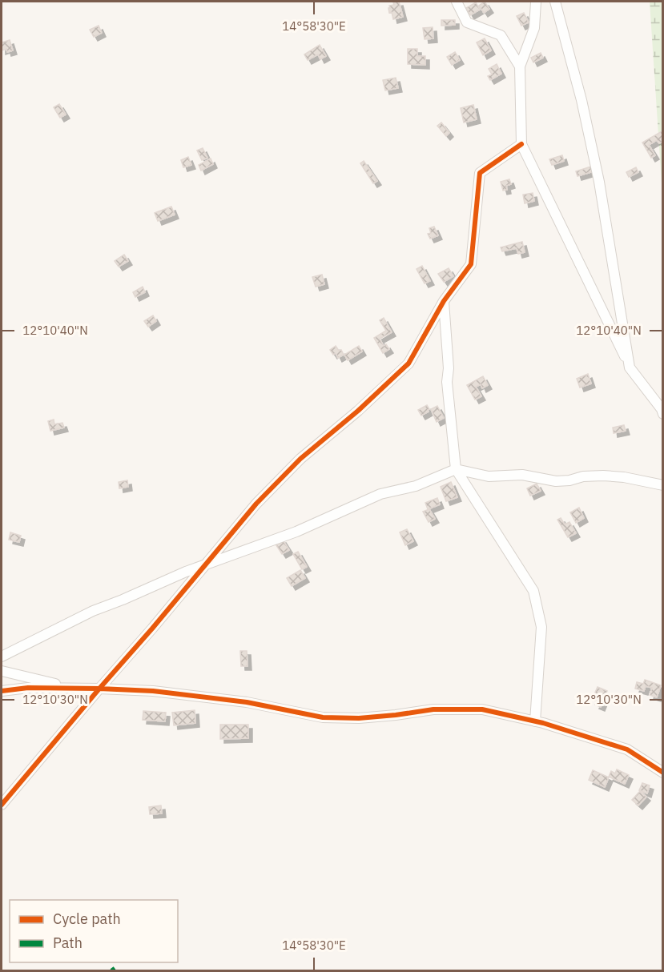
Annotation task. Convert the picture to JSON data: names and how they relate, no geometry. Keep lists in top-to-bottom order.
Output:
{
  "legend": ["Cycle path", "Path"],
  "coordinates": ["14°58'30\"E", "12°10'40\"N", "12°10'30\"N"]
}
